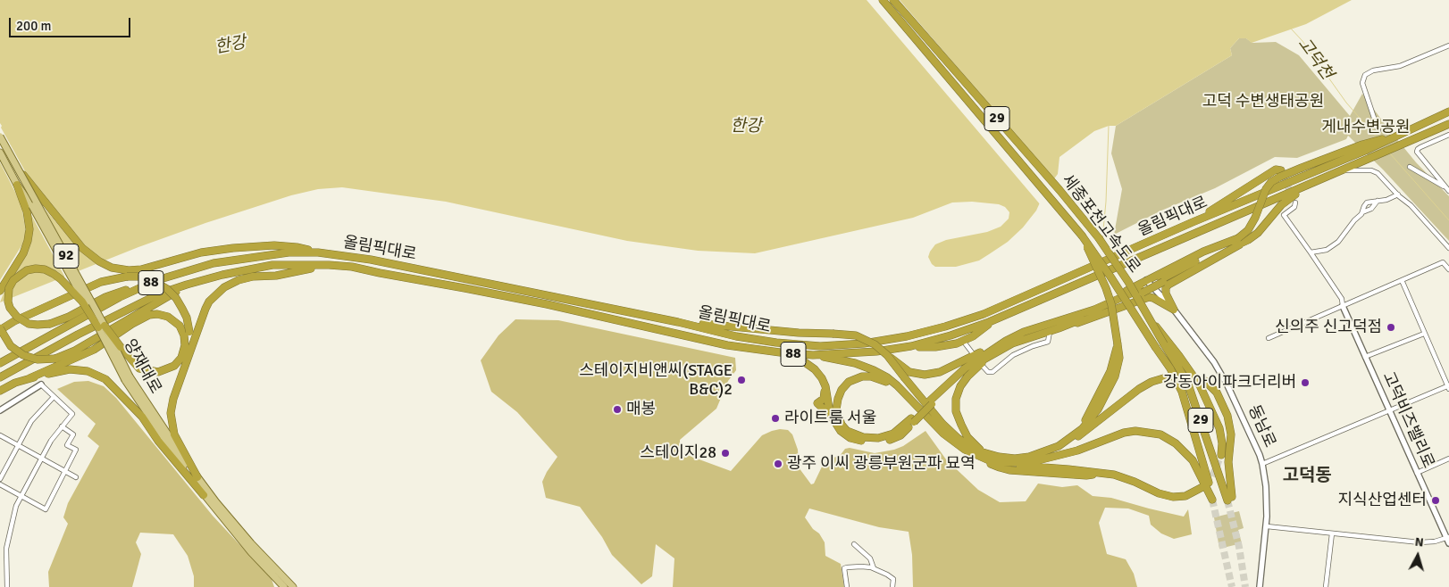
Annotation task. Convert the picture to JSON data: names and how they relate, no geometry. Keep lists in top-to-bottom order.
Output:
{
  "streets": {
    "highway": [
      "29",
      "올림픽대로",
      "세종포천고속도로",
      "88"
    ],
    "main road": [
      "92",
      "양재대로",
      "고덕비즈밸리로",
      "동남로"
    ]
  },
  "districts": ["고덕동"],
  "water": ["한강", "고덕천"],
  "parks": ["고덕 수변생태공원", "게내수변공원"],
  "places": [
    "신의주 신고덕점",
    "스테이지비앤씨(STAGE B&C)2",
    "강동아이파크더리버",
    "매봉",
    "라이트룸 서울",
    "스테이지28",
    "광주 이씨 광릉부원군파 묘역",
    "지식산업센터"
  ],
  "scale_bar": "200 m",
  "north": "top"
}
